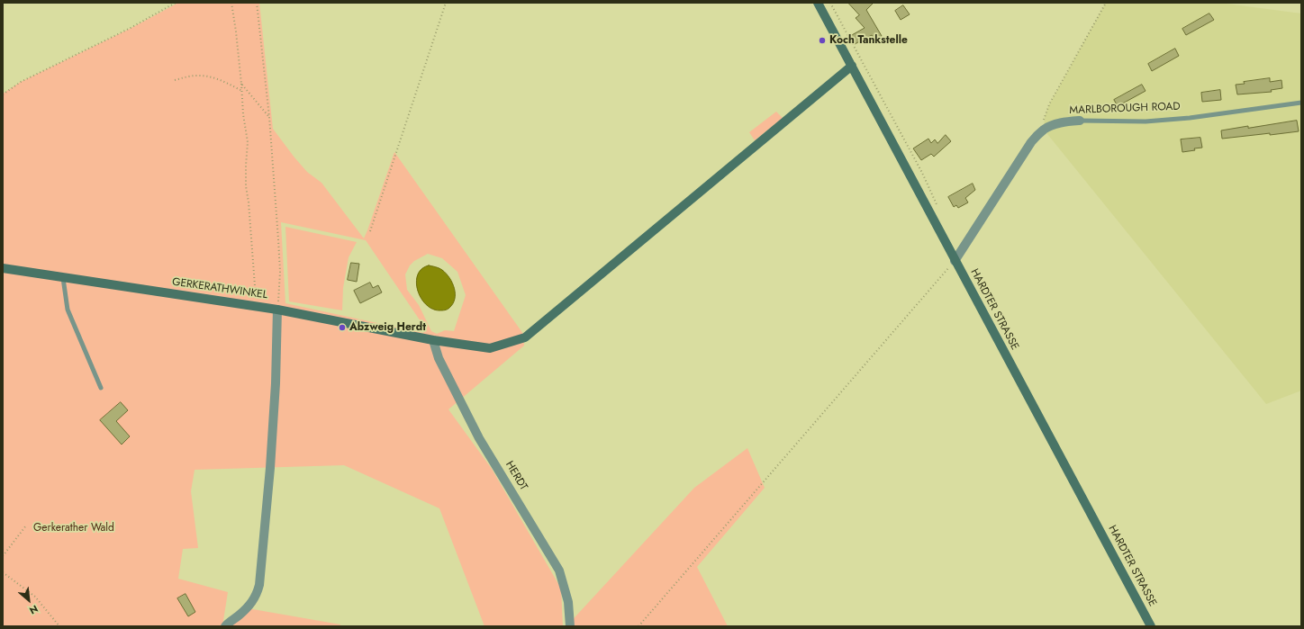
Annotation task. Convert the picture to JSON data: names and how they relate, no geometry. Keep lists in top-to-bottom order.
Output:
{
  "streets": {
    "street": [
      "MARLBOROUGH ROAD",
      "GERKERATHWINKEL",
      "HARDTER STRASSE",
      "HERDT"
    ]
  },
  "crossings": [
    ["MARLBOROUGH ROAD", "HARDTER STRASSE"],
    ["GERKERATHWINKEL", "HARDTER STRASSE"],
    ["GERKERATHWINKEL", "HERDT"]
  ],
  "parks": ["Gerkerather Wald"],
  "places": ["Koch Tankstelle", "Abzweig Herdt"],
  "north": "bottom right"
}
